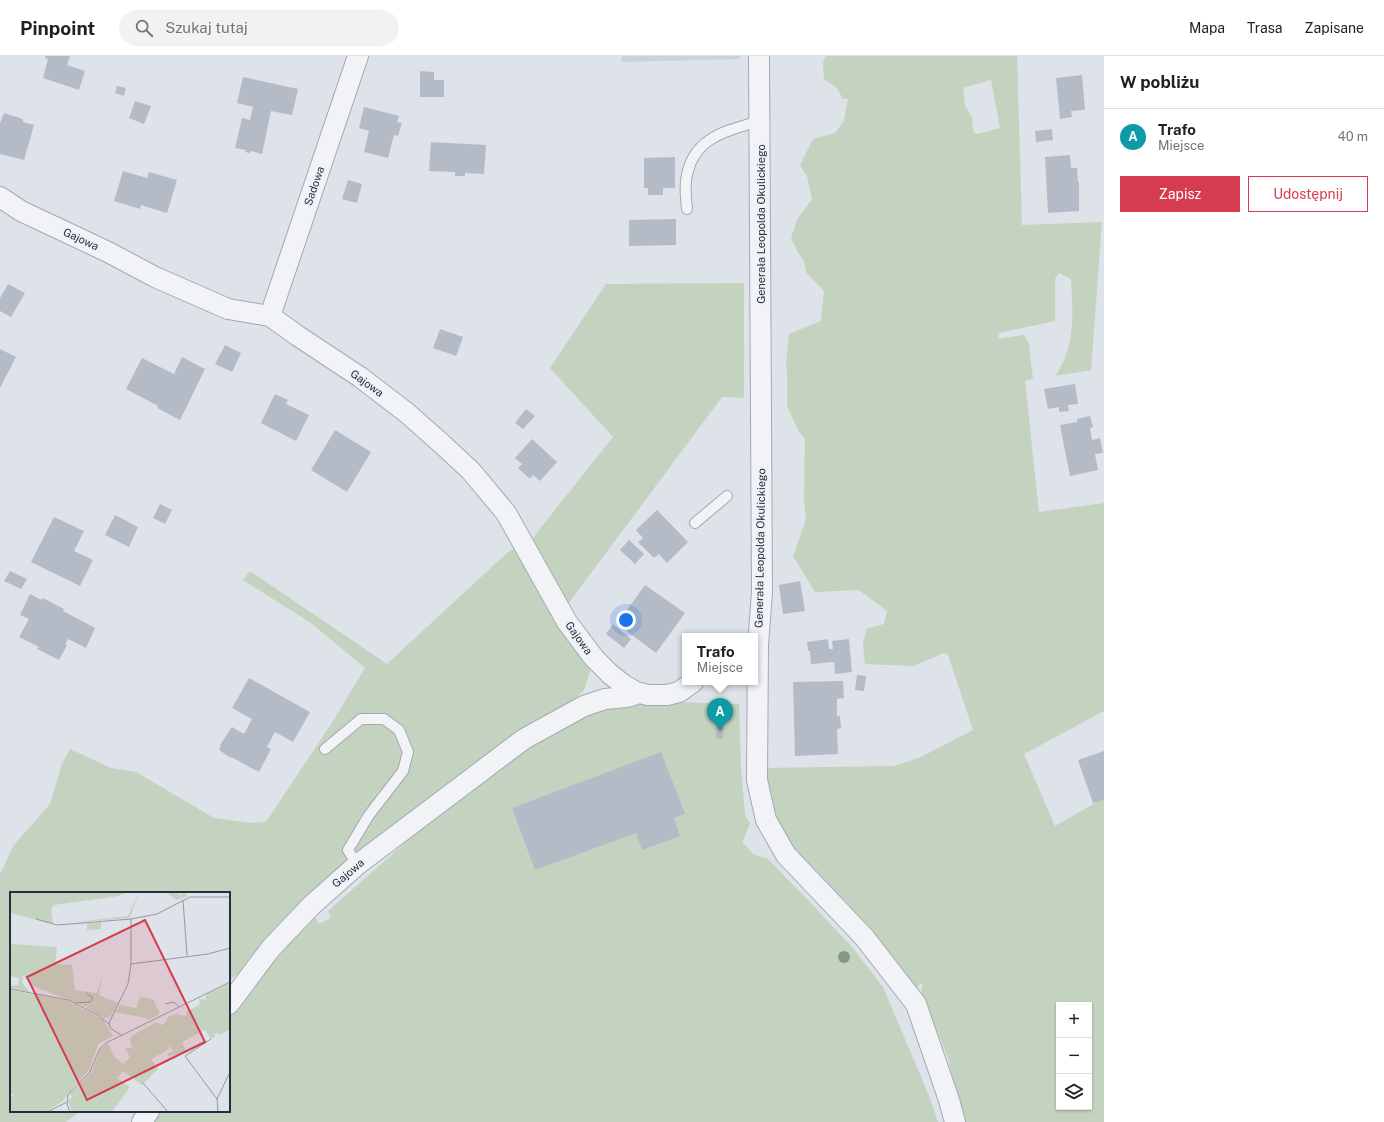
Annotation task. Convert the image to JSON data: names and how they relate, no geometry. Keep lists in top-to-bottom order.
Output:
{
  "streets": {
    "street": ["Sadowa", "Generała Leopolda Okulickiego", "Gajowa"]
  },
  "crossings": [
    ["Sadowa", "Gajowa"]
  ],
  "page": {
    "header": "Pinpoint",
    "search": "Szukaj tutaj",
    "nav": ["Mapa", "Trasa", "Zapisane"],
    "heading": "W pobliżu",
    "list": [
      {
        "mark": "A",
        "name": "Trafo",
        "note": "Miejsce",
        "value": "40 m"
      }
    ],
    "buttons": ["Zapisz", "Udostępnij"],
    "popup": ["Trafo", "Miejsce"],
    "pins": "A",
    "map_buttons": ["+", "−"]
  }
}
